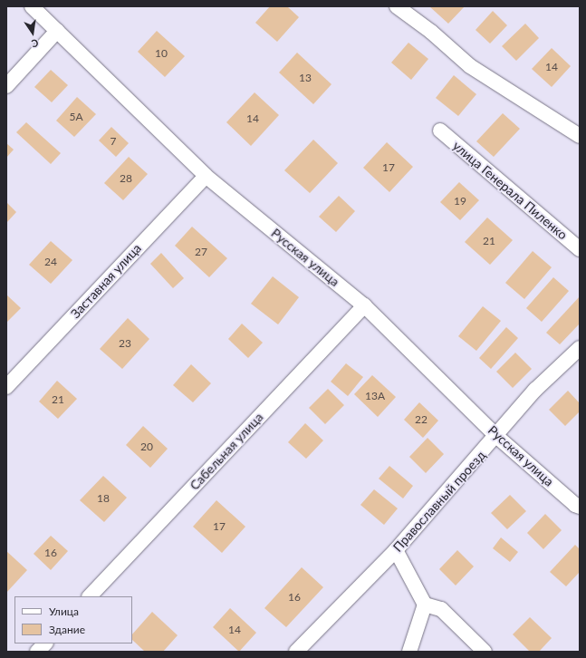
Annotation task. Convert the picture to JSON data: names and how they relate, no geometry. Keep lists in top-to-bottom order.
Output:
{
  "streets": {
    "street": [
      "улица Генерала Пиленко",
      "Русская улица",
      "Заставная улица",
      "Сабельная улица",
      "Православный проезд"
    ]
  },
  "crossings": [
    ["Русская улица", "Заставная улица"],
    ["Русская улица", "Сабельная улица"],
    ["Русская улица", "Православный проезд"]
  ],
  "house_numbers": [
    "10",
    "14",
    "13",
    "5А",
    "14",
    "7",
    "17",
    "28",
    "19",
    "21",
    "27",
    "24",
    "23",
    "13А",
    "21",
    "22",
    "20",
    "18",
    "17",
    "16",
    "16",
    "14"
  ],
  "legend": ["Улица", "Здание"],
  "north": "bottom"
}
